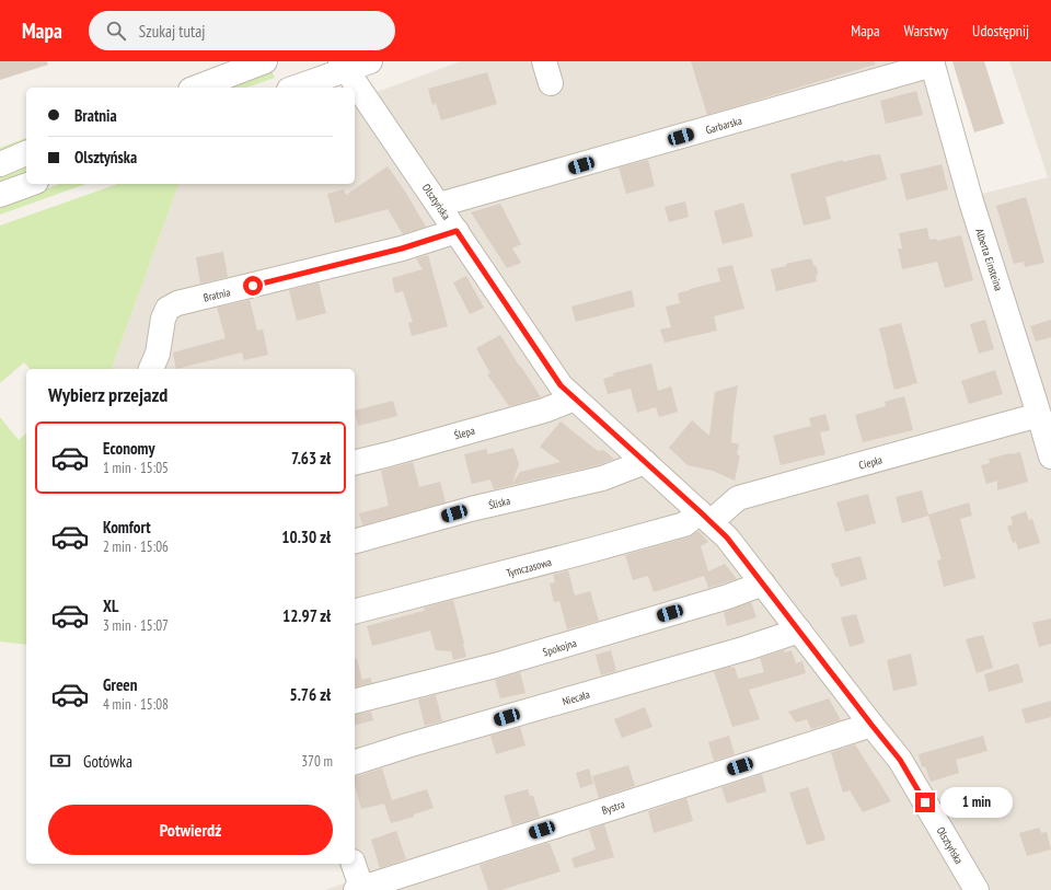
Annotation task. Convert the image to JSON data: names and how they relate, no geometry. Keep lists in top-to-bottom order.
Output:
{
  "streets": {
    "street": [
      "Garbarska",
      "Olsztyńska",
      "Alberta Einsteina",
      "Bratnia",
      "Ślepa",
      "Ciepła",
      "Śliska",
      "Tymczasowa",
      "Spokojna",
      "Niecała",
      "Bystra"
    ]
  },
  "crossings": [
    ["Garbarska", "Olsztyńska"],
    ["Garbarska", "Alberta Einsteina"],
    ["Olsztyńska", "Bratnia"],
    ["Olsztyńska", "Ślepa"],
    ["Olsztyńska", "Ciepła"],
    ["Olsztyńska", "Śliska"],
    ["Olsztyńska", "Tymczasowa"],
    ["Olsztyńska", "Spokojna"],
    ["Olsztyńska", "Niecała"],
    ["Olsztyńska", "Bystra"],
    ["Alberta Einsteina", "Ciepła"],
    ["Ciepła", "Tymczasowa"]
  ],
  "page": {
    "header": "Mapa",
    "search": "Szukaj tutaj",
    "nav": ["Mapa", "Warstwy", "Udostępnij"],
    "banner": ["Bratnia", "Olsztyńska"],
    "heading": "Wybierz przejazd",
    "list": [
      {
        "name": "Economy",
        "note": "1 min · 15:05",
        "value": "7.63 zł"
      },
      {
        "name": "Komfort",
        "note": "2 min · 15:06",
        "value": "10.30 zł"
      },
      {
        "name": "XL",
        "note": "3 min · 15:07",
        "value": "12.97 zł"
      },
      {
        "name": "Green",
        "note": "4 min · 15:08",
        "value": "5.76 zł"
      }
    ],
    "pay": ["Gotówka", "370 m"],
    "bubble": "1 min",
    "buttons": "Potwierdź"
  }
}
